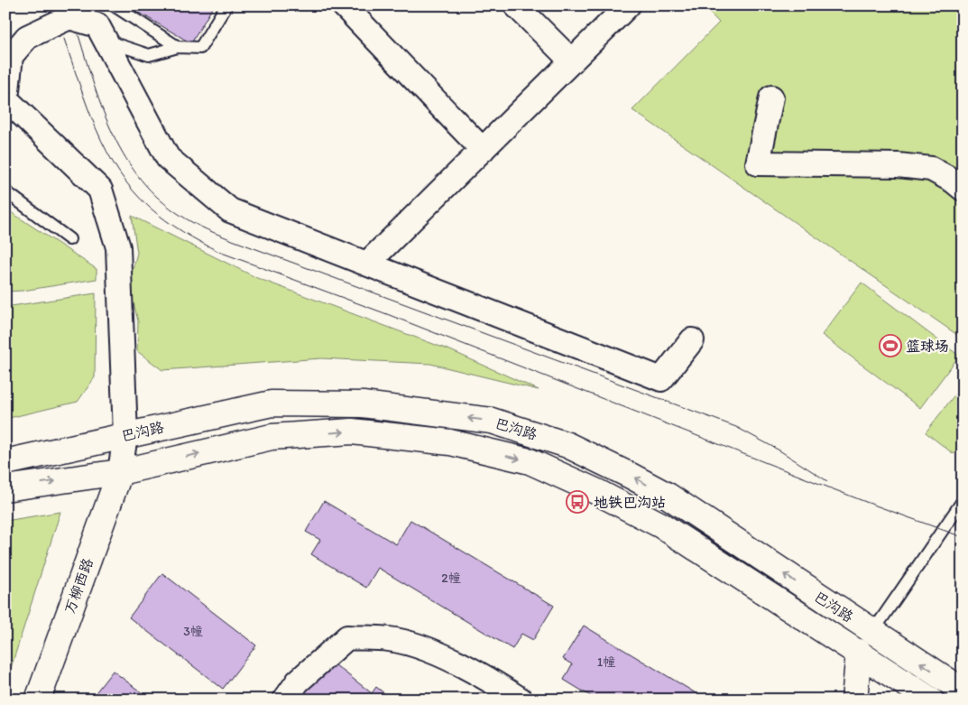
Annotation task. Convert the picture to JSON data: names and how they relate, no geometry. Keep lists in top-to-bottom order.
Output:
{
  "streets": {
    "main road": ["巴沟路", "万柳西路"]
  },
  "crossings": [
    ["巴沟路", "万柳西路"]
  ],
  "places": {
    "sports": ["篮球场"],
    "bus stop": ["地铁巴沟站"]
  },
  "house_numbers": ["2幢", "3幢", "1幢"]
}
